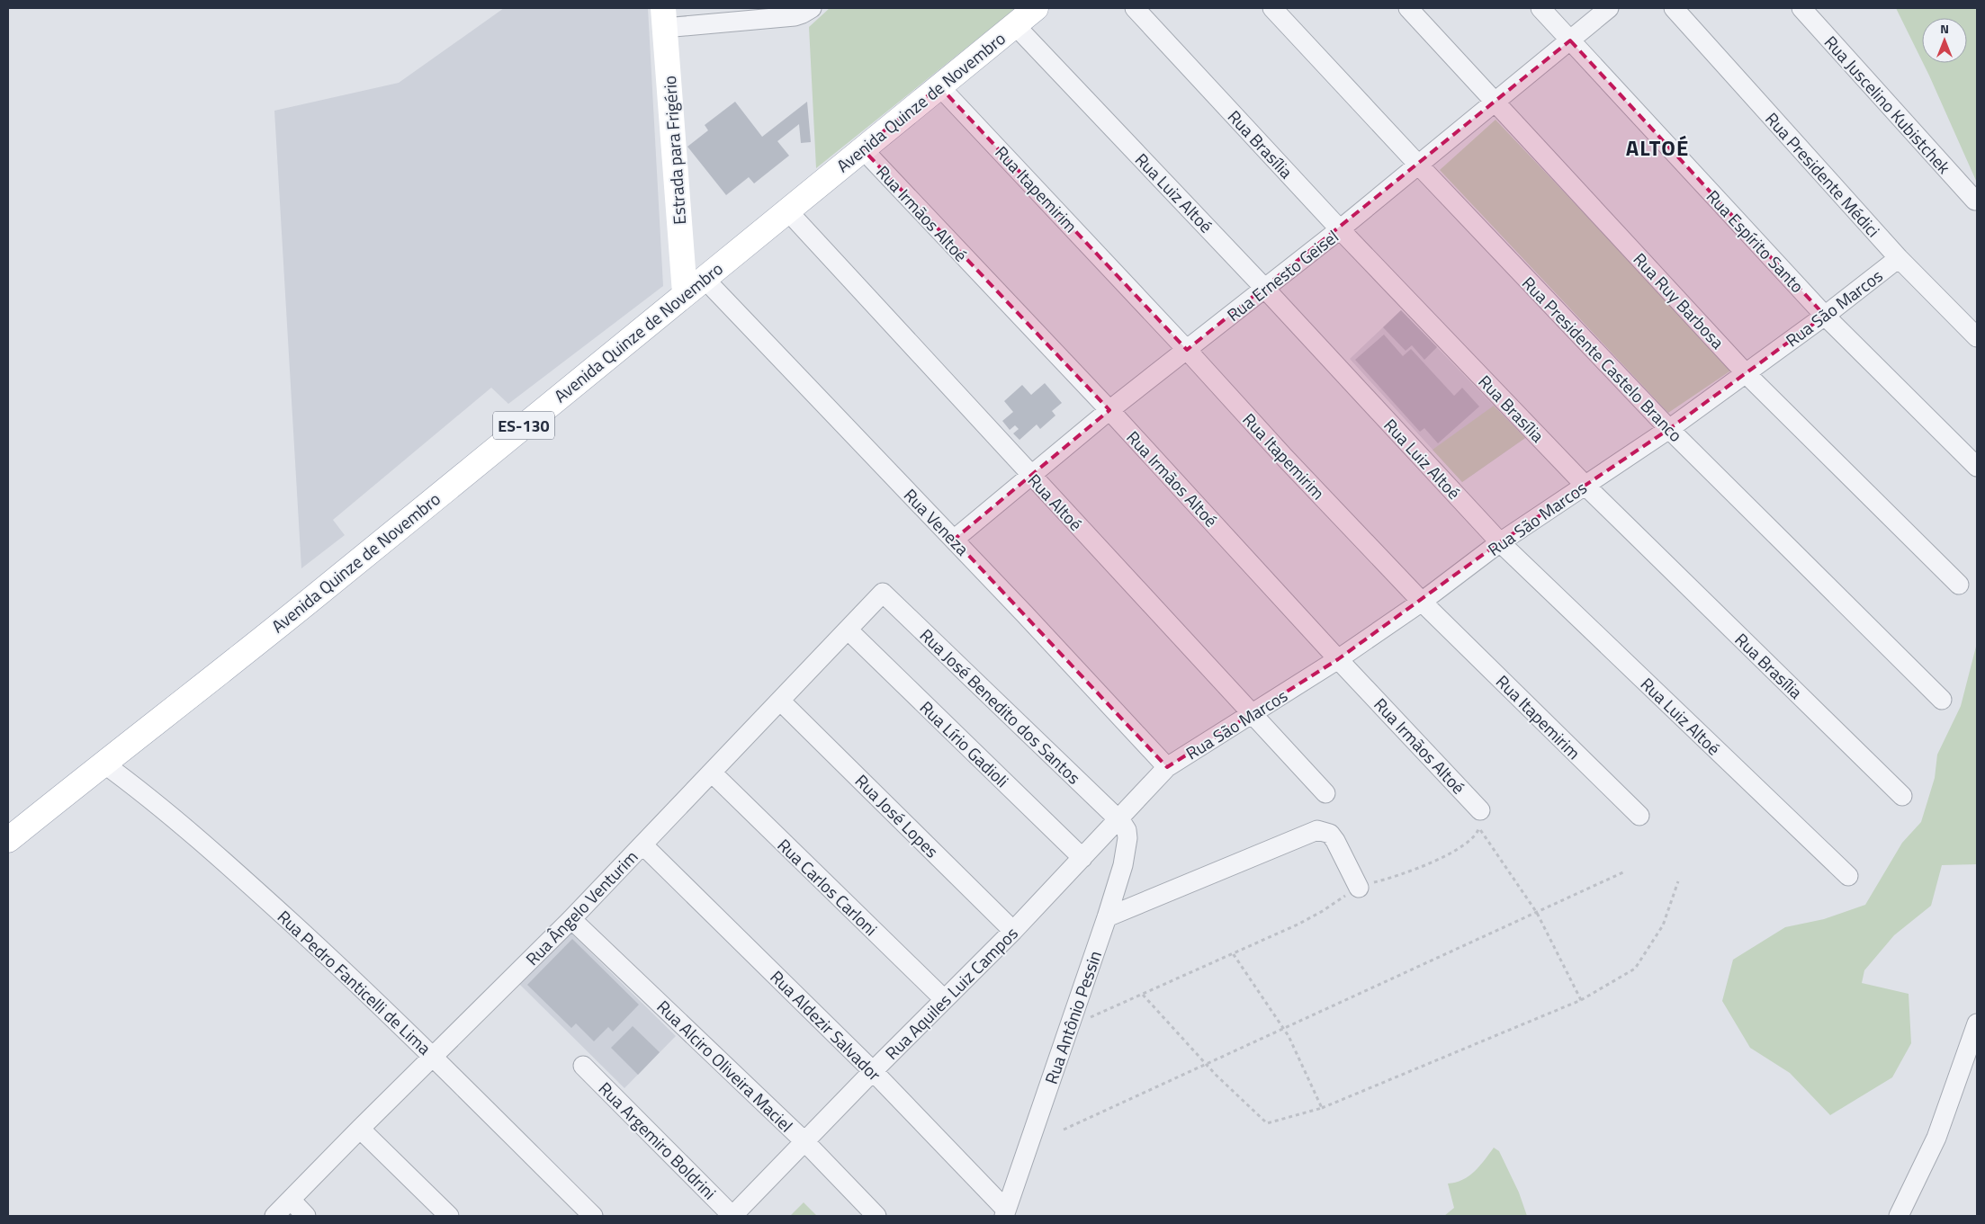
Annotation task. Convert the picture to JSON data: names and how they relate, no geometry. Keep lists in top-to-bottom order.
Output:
{
  "streets": {
    "main road": ["Avenida Quinze de Novembro", "Estrada para Frigério", "ES-130"],
    "street": [
      "Rua Juscelino Kubistchek",
      "Rua Brasília",
      "Rua Presidente Médici",
      "Rua Itapemirim",
      "Rua Luiz Altoé",
      "Rua Irmãos Altoé",
      "Rua Espírito Santo",
      "Rua Ernesto Geisel",
      "Rua Ruy Barbosa",
      "Rua São Marcos",
      "Rua Presidente Castelo Branco",
      "Rua Altoé",
      "Rua Veneza",
      "Rua José Benedito dos Santos",
      "Rua Lírio Gadioli",
      "Rua José Lopes",
      "Rua Carlos Carloni",
      "Rua Ângelo Venturim",
      "Rua Pedro Fanticelli de Lima",
      "Rua Aquiles Luiz Campos",
      "Rua Antônio Pessin",
      "Rua Aldezir Salvador",
      "Rua Alciro Oliveira Maciel",
      "Rua Argemiro Boldrini"
    ]
  },
  "crossings": [
    ["Avenida Quinze de Novembro", "Estrada para Frigério"],
    ["Avenida Quinze de Novembro", "Rua Itapemirim"],
    ["Avenida Quinze de Novembro", "Rua Luiz Altoé"],
    ["Avenida Quinze de Novembro", "Rua Irmãos Altoé"],
    ["Avenida Quinze de Novembro", "Rua Altoé"],
    ["Avenida Quinze de Novembro", "Rua Veneza"],
    ["Avenida Quinze de Novembro", "Rua Pedro Fanticelli de Lima"],
    ["Rua Brasília", "Rua Ernesto Geisel"],
    ["Rua Brasília", "Rua São Marcos"],
    ["Rua Presidente Médici", "Rua São Marcos"],
    ["Rua Itapemirim", "Rua Ernesto Geisel"],
    ["Rua Itapemirim", "Rua São Marcos"],
    ["Rua Luiz Altoé", "Rua Ernesto Geisel"],
    ["Rua Luiz Altoé", "Rua São Marcos"],
    ["Rua Irmãos Altoé", "Rua Ernesto Geisel"],
    ["Rua Irmãos Altoé", "Rua São Marcos"],
    ["Rua Espírito Santo", "Rua Ernesto Geisel"],
    ["Rua Espírito Santo", "Rua São Marcos"],
    ["Rua Ernesto Geisel", "Rua Ruy Barbosa"],
    ["Rua Ernesto Geisel", "Rua Presidente Castelo Branco"],
    ["Rua Ernesto Geisel", "Rua Altoé"],
    ["Rua Ernesto Geisel", "Rua Veneza"],
    ["Rua Ruy Barbosa", "Rua São Marcos"],
    ["Rua São Marcos", "Rua Presidente Castelo Branco"],
    ["Rua São Marcos", "Rua Altoé"],
    ["Rua São Marcos", "Rua Veneza"],
    ["Rua São Marcos", "Rua Aquiles Luiz Campos"],
    ["Rua Veneza", "Rua Aquiles Luiz Campos"],
    ["Rua José Benedito dos Santos", "Rua Ângelo Venturim"],
    ["Rua José Benedito dos Santos", "Rua Aquiles Luiz Campos"],
    ["Rua José Benedito dos Santos", "Rua Antônio Pessin"],
    ["Rua Lírio Gadioli", "Rua Ângelo Venturim"],
    ["Rua Lírio Gadioli", "Rua Aquiles Luiz Campos"],
    ["Rua José Lopes", "Rua Ângelo Venturim"],
    ["Rua José Lopes", "Rua Aquiles Luiz Campos"],
    ["Rua Carlos Carloni", "Rua Ângelo Venturim"],
    ["Rua Carlos Carloni", "Rua Aquiles Luiz Campos"],
    ["Rua Ângelo Venturim", "Rua Pedro Fanticelli de Lima"],
    ["Rua Ângelo Venturim", "Rua Aldezir Salvador"],
    ["Rua Ângelo Venturim", "Rua Alciro Oliveira Maciel"],
    ["Rua Aquiles Luiz Campos", "Rua Antônio Pessin"],
    ["Rua Aquiles Luiz Campos", "Rua Aldezir Salvador"],
    ["Rua Aquiles Luiz Campos", "Rua Alciro Oliveira Maciel"],
    ["Rua Aquiles Luiz Campos", "Rua Argemiro Boldrini"],
    ["Rua Antônio Pessin", "Rua Aldezir Salvador"]
  ],
  "districts": ["ALTOÉ"],
  "north": "top"
}
